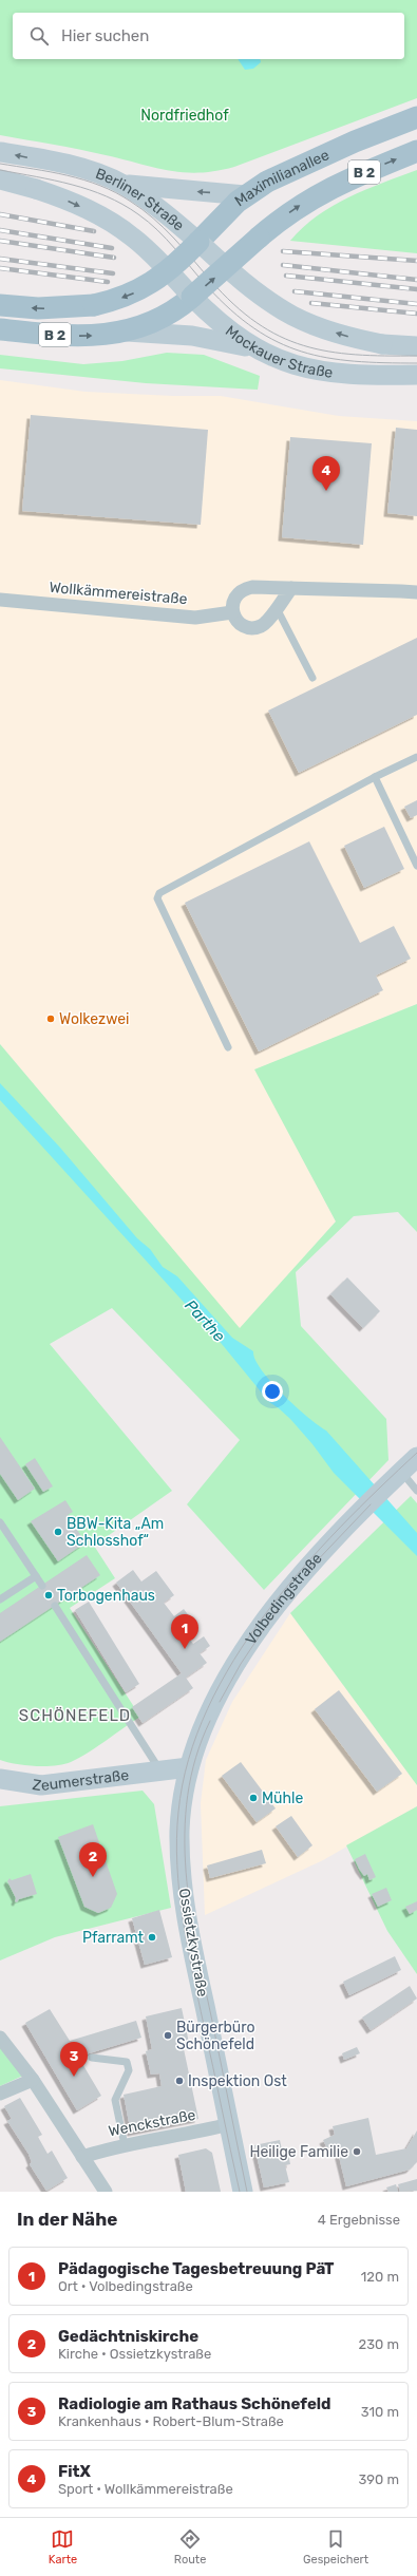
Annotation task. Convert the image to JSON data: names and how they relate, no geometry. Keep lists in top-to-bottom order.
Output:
{
  "streets": {
    "main road": [
      "B 2",
      "Maximilianallee",
      "Berliner Straße",
      "Mockauer Straße",
      "Volbedingstraße",
      "Zeumerstraße",
      "Ossietzkystraße"
    ],
    "street": ["Wollkämmereistraße", "Wenckstraße"]
  },
  "crossings": [
    ["B 2", "Maximilianallee"],
    ["B 2", "Berliner Straße"],
    ["B 2", "Mockauer Straße"],
    ["Maximilianallee", "Berliner Straße"],
    ["Maximilianallee", "Mockauer Straße"],
    ["Volbedingstraße", "Zeumerstraße"],
    ["Volbedingstraße", "Ossietzkystraße"],
    ["Zeumerstraße", "Ossietzkystraße"],
    ["Ossietzkystraße", "Wenckstraße"]
  ],
  "districts": ["SCHÖNEFELD"],
  "water": ["Parthe"],
  "parks": ["Nordfriedhof"],
  "places": [
    "Wolkezwei",
    "BBW-Kita „Am Schlosshof“",
    "Torbogenhaus",
    "Mühle",
    "Pfarramt",
    "Bürgerbüro Schönefeld",
    "Inspektion Ost",
    "Heilige Familie"
  ],
  "page": {
    "search": "Hier suchen",
    "pins": [
      "4",
      "1",
      "2",
      "3"
    ],
    "heading": ["In der Nähe", "4 Ergebnisse"],
    "list": [
      {
        "mark": "1",
        "name": "Pädagogische Tagesbetreuung PäT",
        "note": "Ort · Volbedingstraße",
        "value": "120 m"
      },
      {
        "mark": "2",
        "name": "Gedächtniskirche",
        "note": "Kirche · Ossietzkystraße",
        "value": "230 m"
      },
      {
        "mark": "3",
        "name": "Radiologie am Rathaus Schönefeld",
        "note": "Krankenhaus · Robert-Blum-Straße",
        "value": "310 m"
      },
      {
        "mark": "4",
        "name": "FitX",
        "note": "Sport · Wollkämmereistraße",
        "value": "390 m"
      }
    ],
    "nav": ["Karte", "Route", "Gespeichert"]
  }
}
